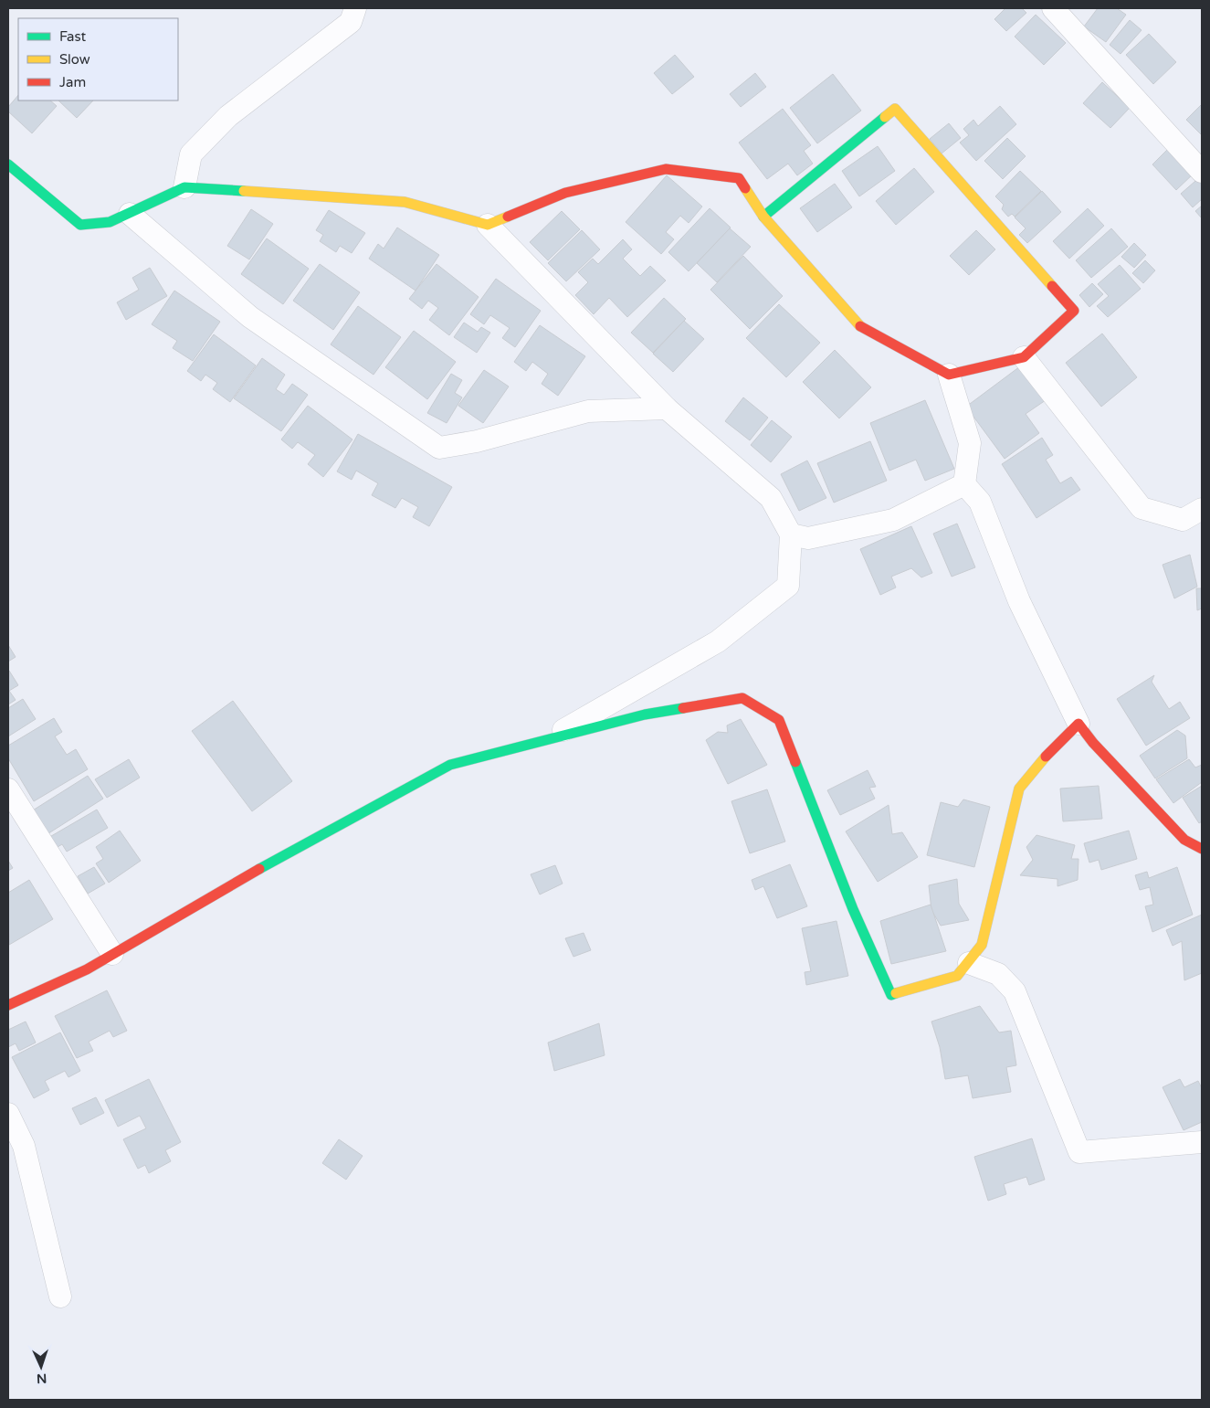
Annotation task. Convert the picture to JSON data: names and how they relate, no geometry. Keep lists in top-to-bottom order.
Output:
{
  "legend": ["Fast", "Slow", "Jam"],
  "north": "bottom"
}
